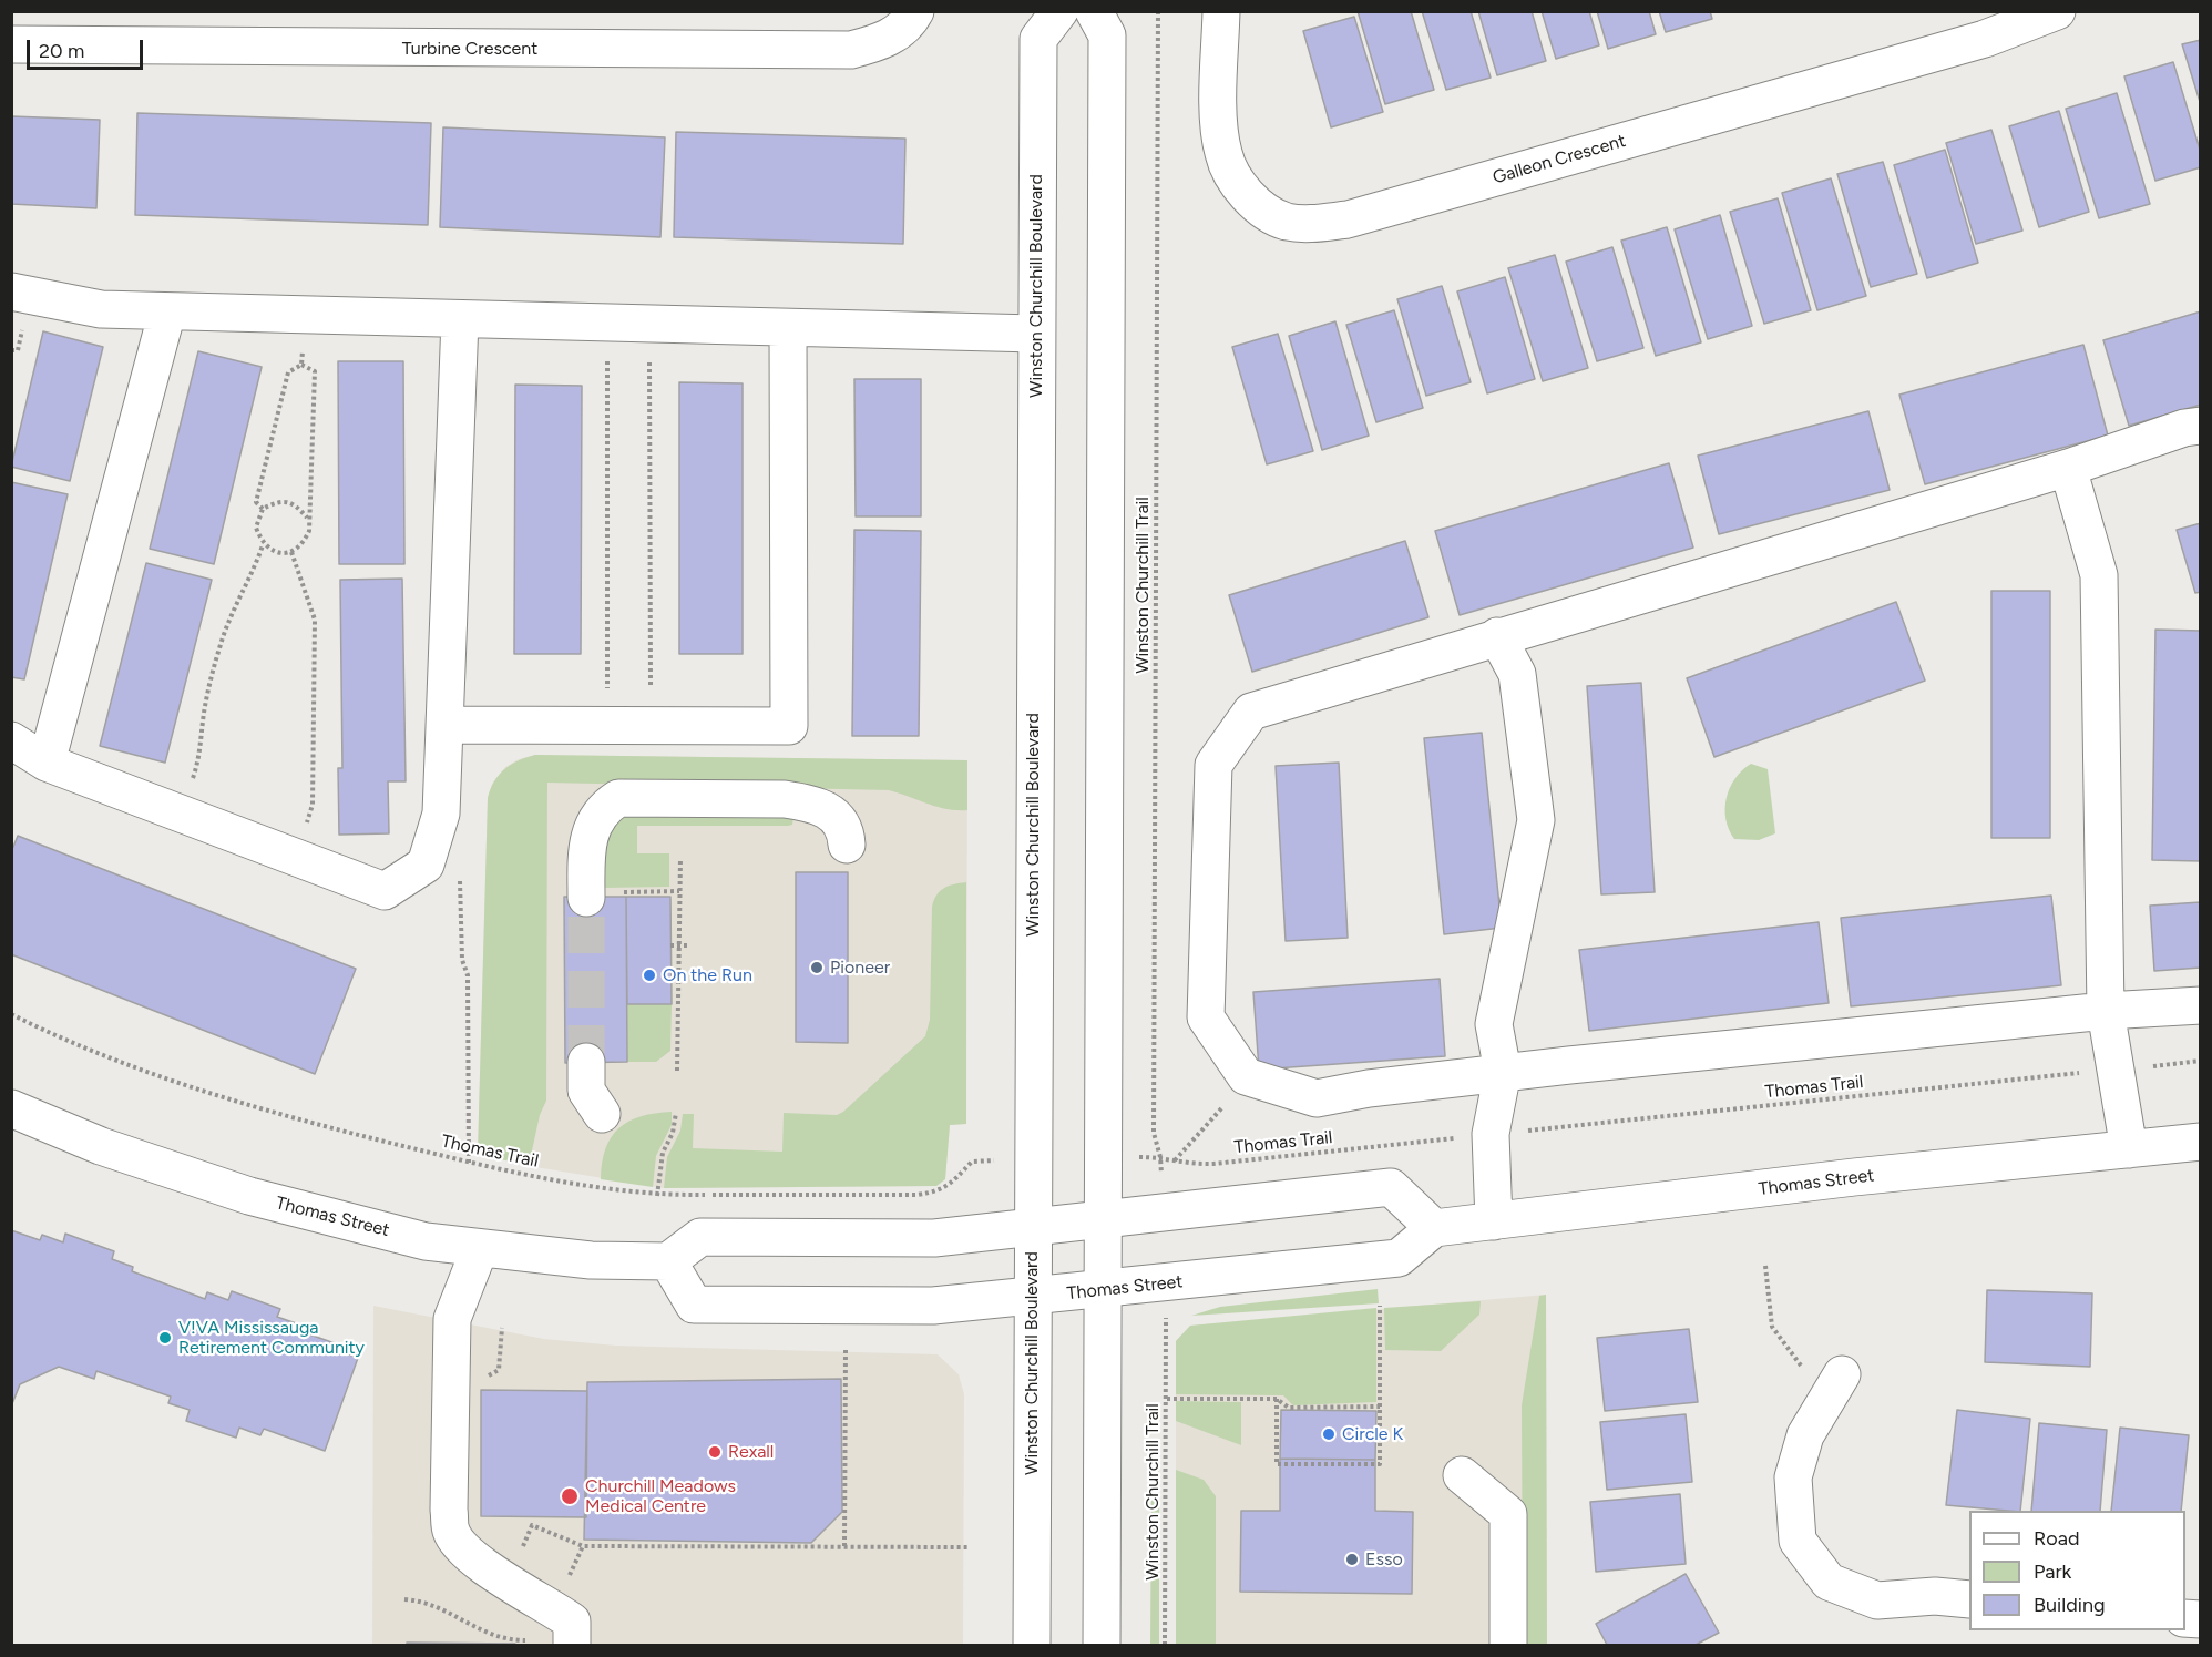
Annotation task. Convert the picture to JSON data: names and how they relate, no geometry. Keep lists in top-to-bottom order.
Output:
{
  "streets": {
    "street": [
      "Turbine Crescent",
      "Galleon Crescent",
      "Winston Churchill Boulevard",
      "Thomas Street"
    ],
    "path": ["Winston Churchill Trail", "Thomas Trail"]
  },
  "crossings": [
    ["Winston Churchill Boulevard", "Thomas Street"],
    ["Winston Churchill Trail", "Thomas Trail"]
  ],
  "places": [
    "Pioneer",
    "On the Run",
    "V!VA Mississauga Retirement Community",
    "Circle K",
    "Rexall",
    "Churchill Meadows Medical Centre",
    "Esso"
  ],
  "legend": ["Road", "Park", "Building"],
  "scale_bar": "20 m"
}
